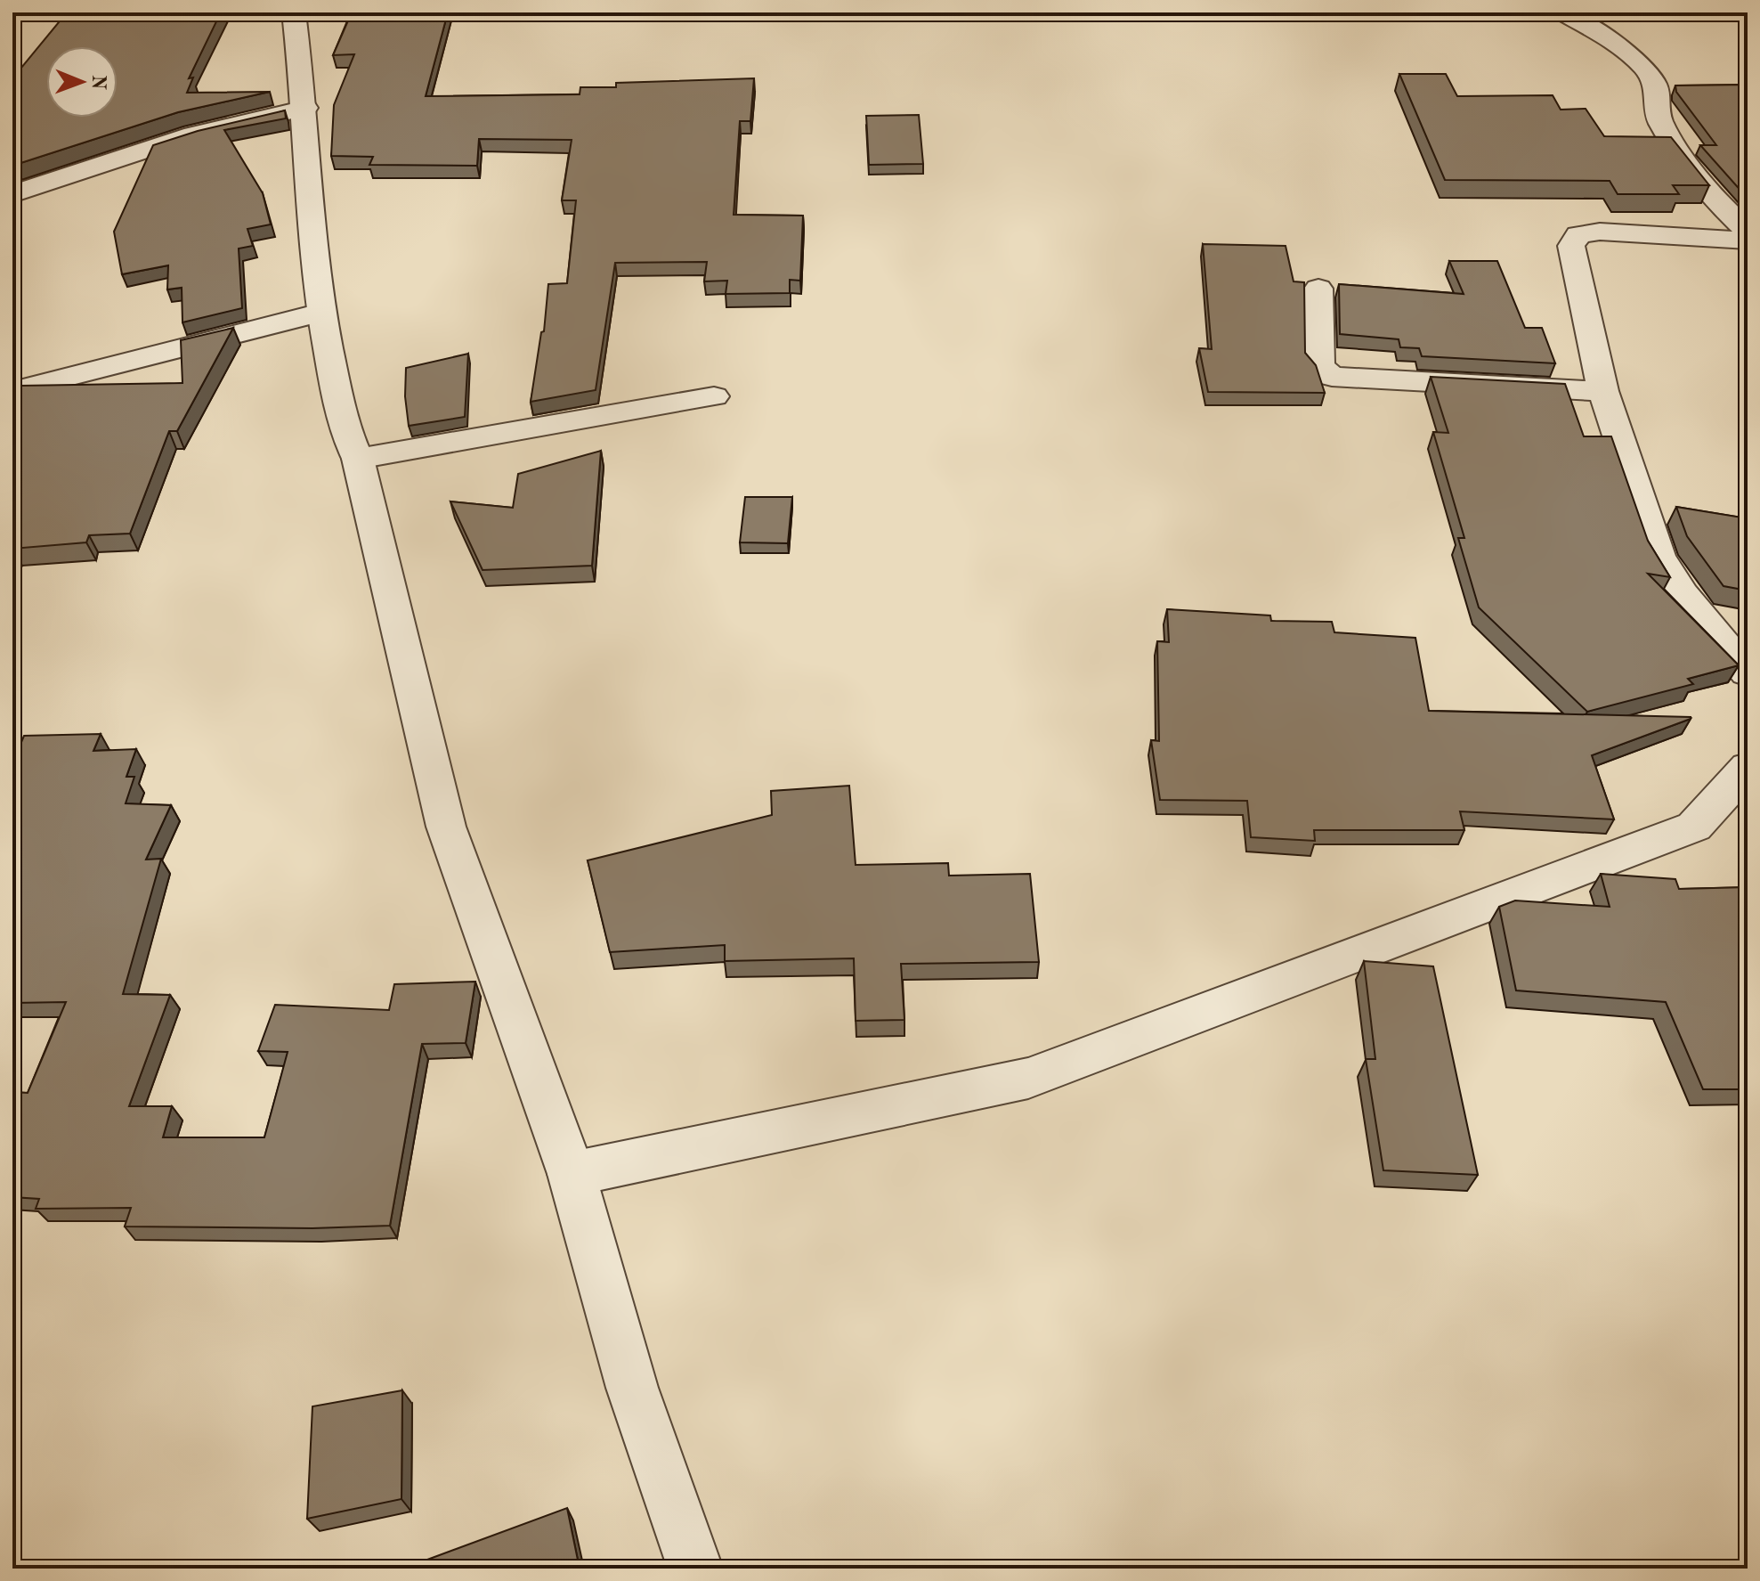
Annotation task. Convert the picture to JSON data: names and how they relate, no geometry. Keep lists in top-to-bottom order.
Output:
{
  "north": "right"
}
